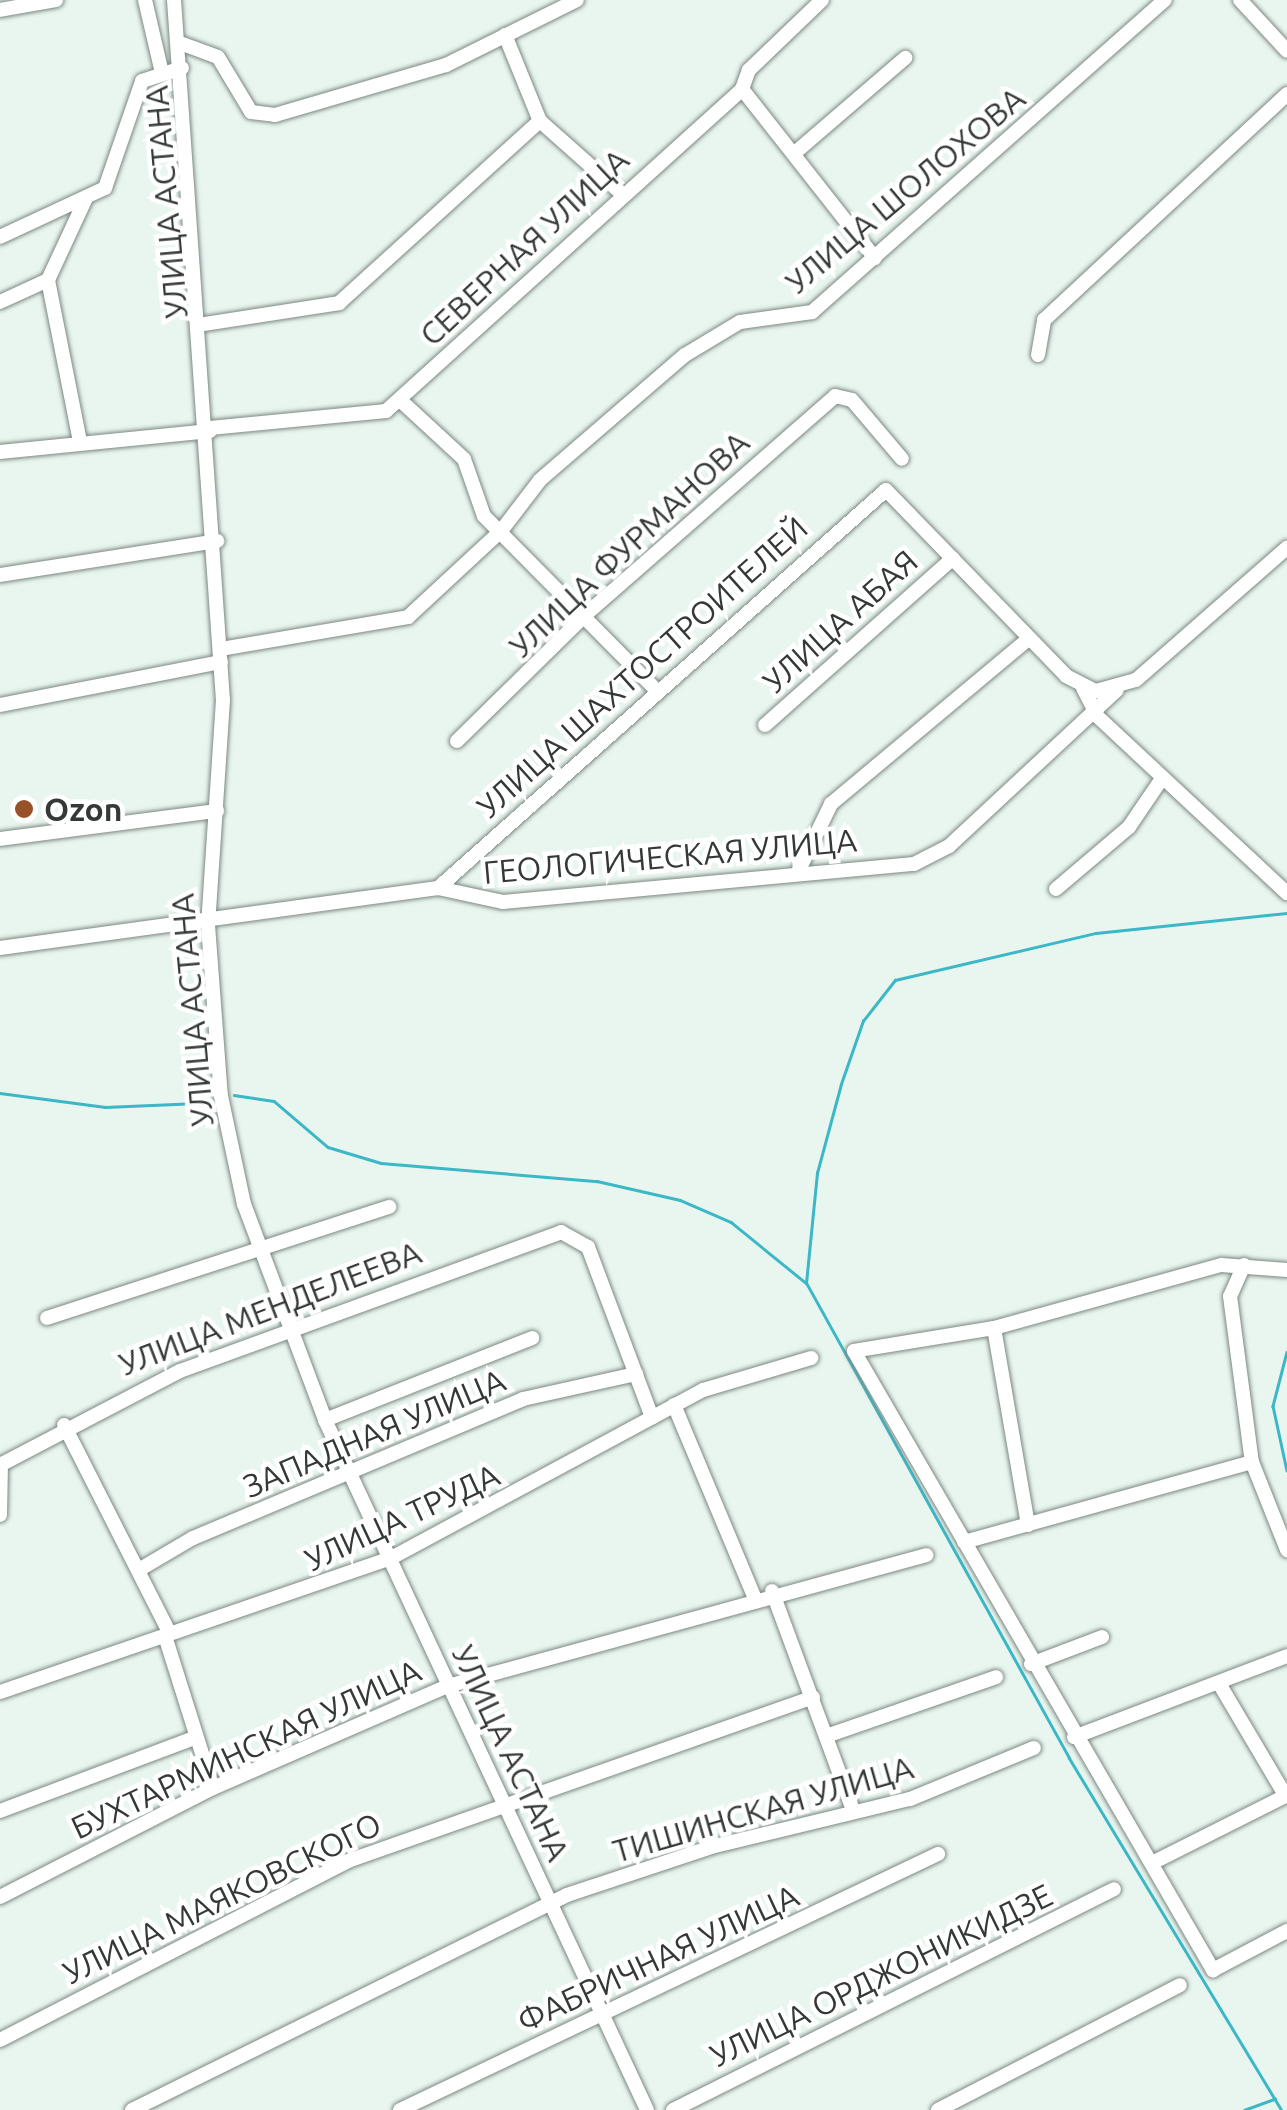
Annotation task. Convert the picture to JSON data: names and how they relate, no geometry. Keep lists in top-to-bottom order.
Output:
{
  "streets": {
    "street": [
      "УЛИЦА ШОЛОХОВА",
      "УЛИЦА АСТАНА",
      "СЕВЕРНАЯ УЛИЦА",
      "УЛИЦА ФУРМАНОВА",
      "УЛИЦА АБАЯ",
      "УЛИЦА ШАХТОСТРОИТЕЛЕЙ",
      "ГЕОЛОГИЧЕСКАЯ УЛИЦА",
      "УЛИЦА МЕНДЕЛЕЕВА",
      "ЗАПАДНАЯ УЛИЦА",
      "УЛИЦА ТРУДА",
      "БУХТАРМИНСКАЯ УЛИЦА",
      "ТИШИНСКАЯ УЛИЦА",
      "УЛИЦА МАЯКОВСКОГО",
      "ФАБРИЧНАЯ УЛИЦА",
      "УЛИЦА ОРДЖОНИКИДЗЕ"
    ]
  },
  "crossings": [
    ["УЛИЦА ШОЛОХОВА", "УЛИЦА АСТАНА"],
    ["УЛИЦА АСТАНА", "СЕВЕРНАЯ УЛИЦА"],
    ["УЛИЦА АСТАНА", "ГЕОЛОГИЧЕСКАЯ УЛИЦА"],
    ["УЛИЦА АСТАНА", "УЛИЦА МЕНДЕЛЕЕВА"],
    ["УЛИЦА АСТАНА", "ЗАПАДНАЯ УЛИЦА"],
    ["УЛИЦА АСТАНА", "УЛИЦА ТРУДА"],
    ["УЛИЦА АСТАНА", "БУХТАРМИНСКАЯ УЛИЦА"],
    ["УЛИЦА АСТАНА", "ТИШИНСКАЯ УЛИЦА"],
    ["УЛИЦА АСТАНА", "УЛИЦА МАЯКОВСКОГО"],
    ["УЛИЦА АСТАНА", "ФАБРИЧНАЯ УЛИЦА"],
    ["УЛИЦА АБАЯ", "УЛИЦА ШАХТОСТРОИТЕЛЕЙ"],
    ["УЛИЦА ШАХТОСТРОИТЕЛЕЙ", "ГЕОЛОГИЧЕСКАЯ УЛИЦА"],
    ["УЛИЦА МЕНДЕЛЕЕВА", "ЗАПАДНАЯ УЛИЦА"]
  ],
  "places": ["Ozon"]
}
